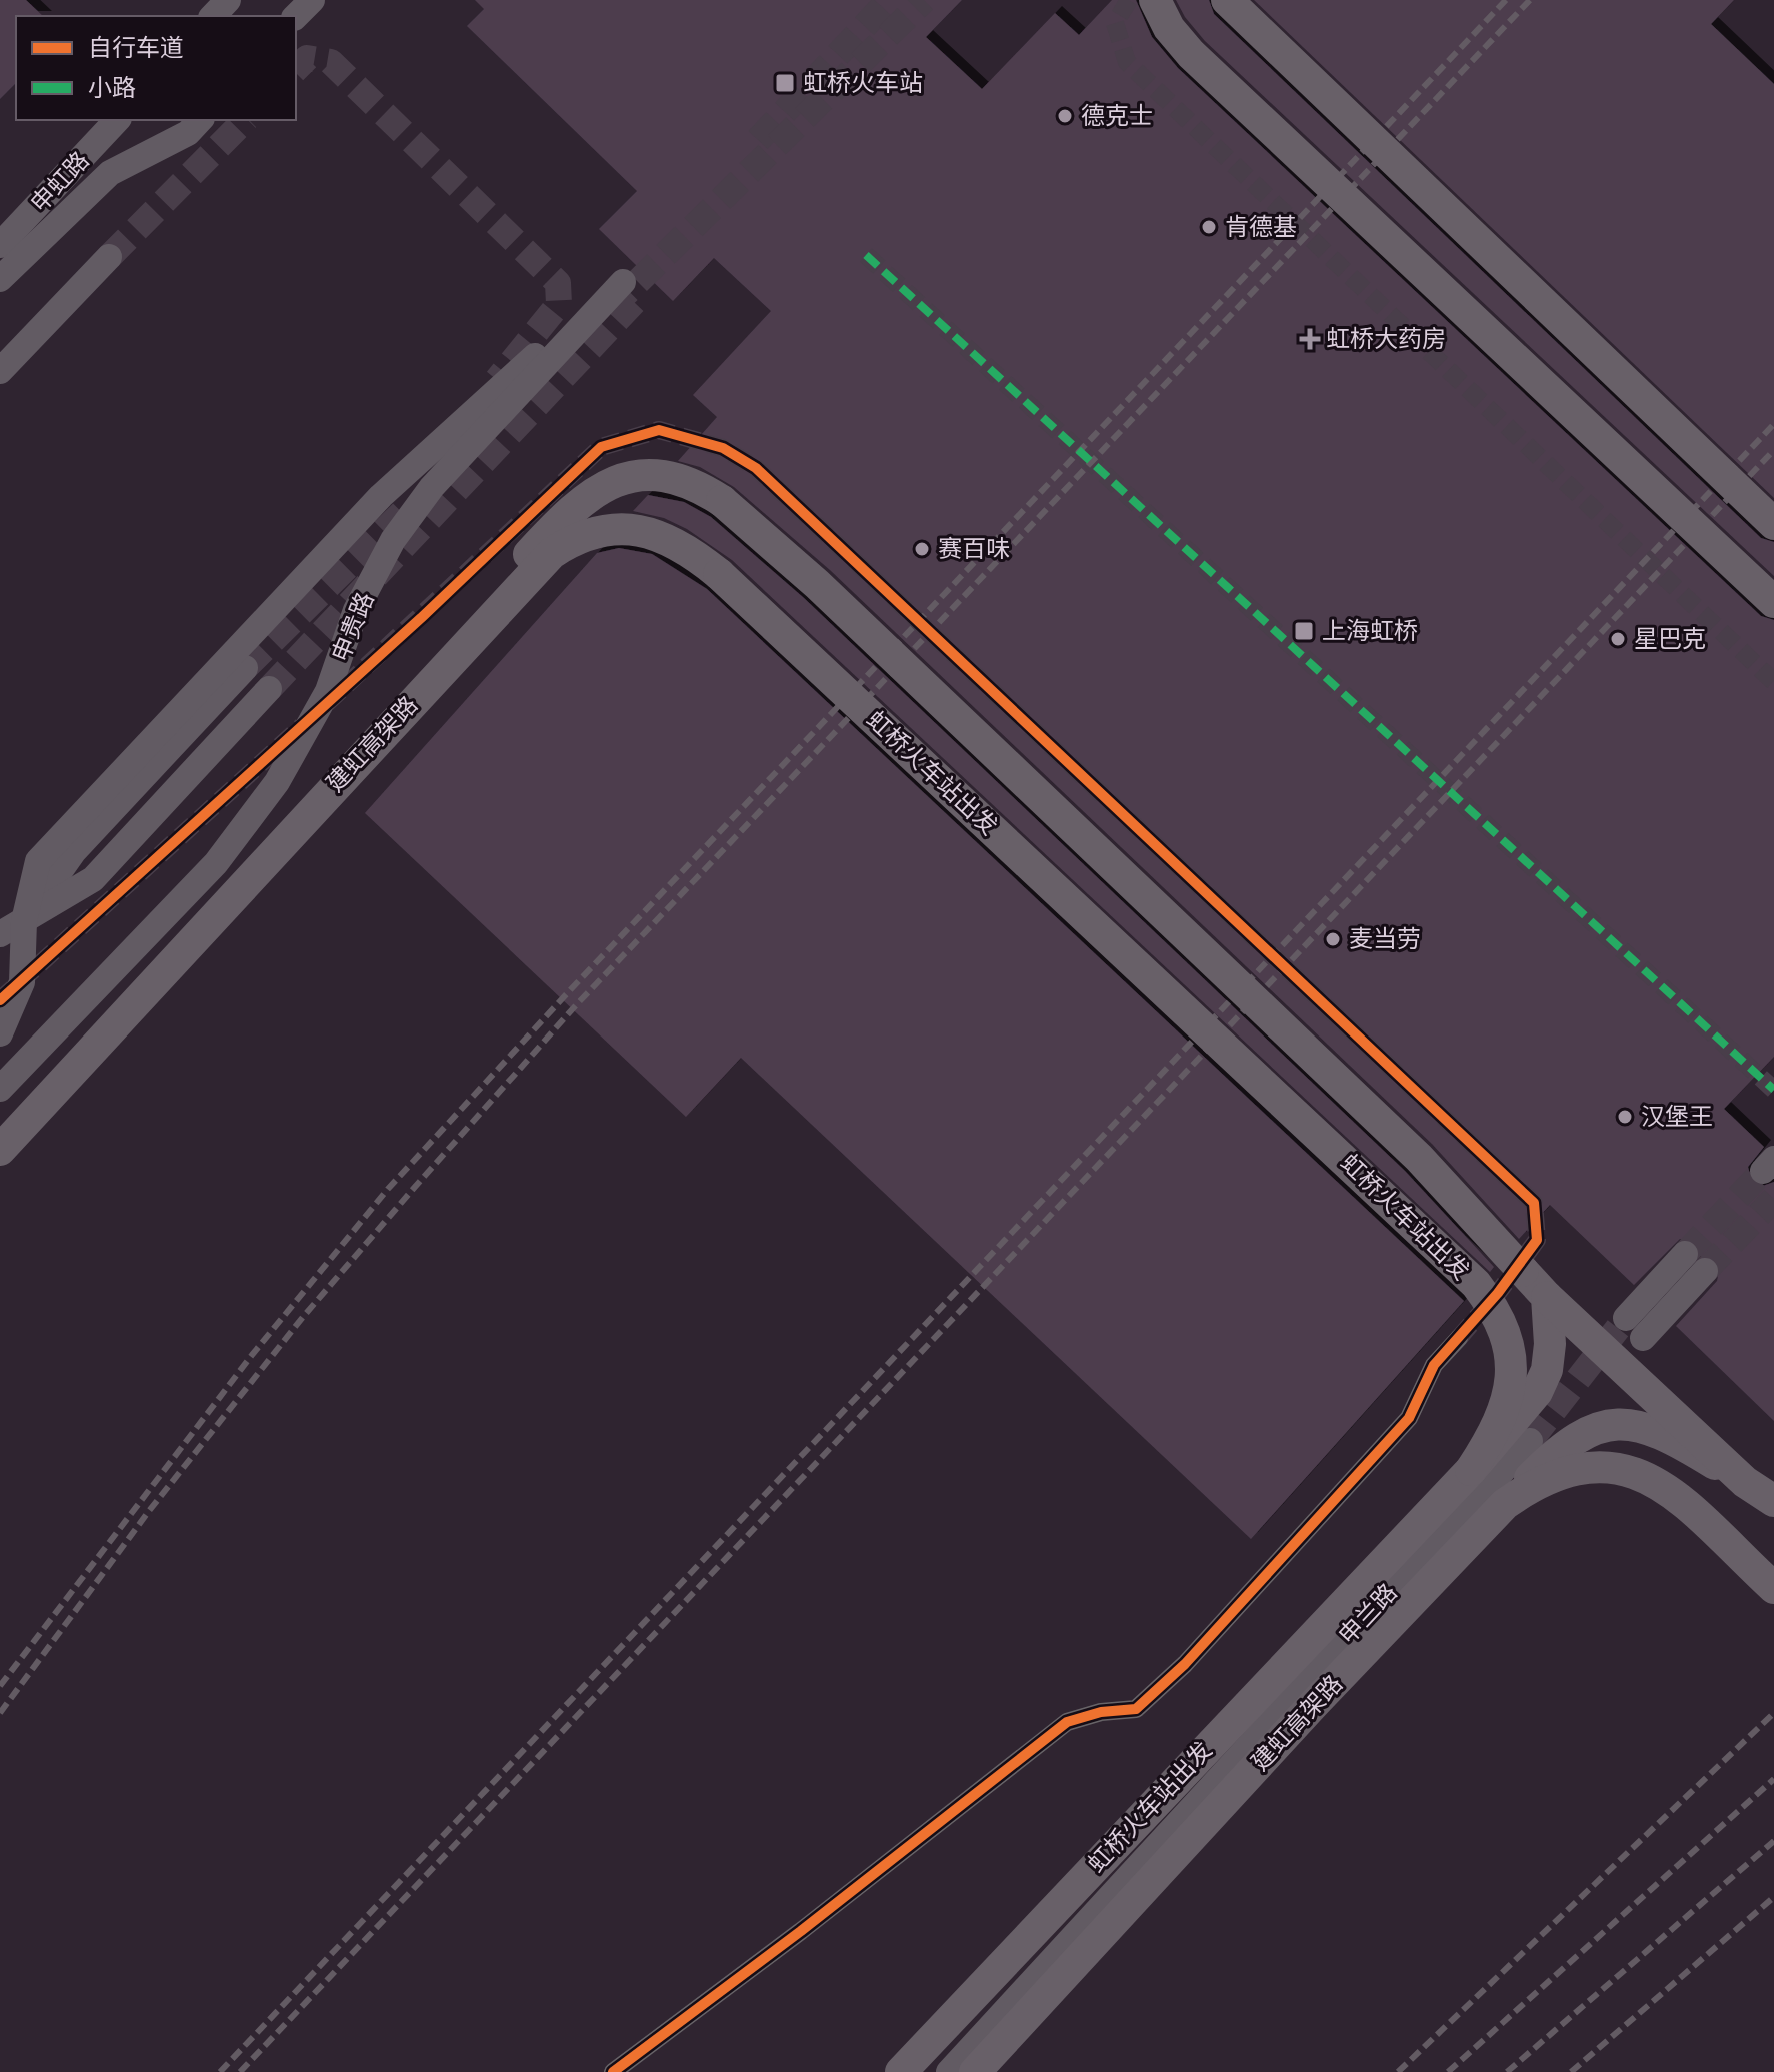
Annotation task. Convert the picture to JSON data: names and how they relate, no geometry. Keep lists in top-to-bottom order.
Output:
{
  "streets": {
    "highway": ["建虹高架路", "虹桥火车站出发"],
    "street": ["申虹路", "申贵路", "申兰路"]
  },
  "crossings": [
    ["建虹高架路", "虹桥火车站出发"]
  ],
  "places": {
    "transit": ["虹桥火车站", "上海虹桥"],
    "other": [
      "德克士",
      "肯德基",
      "赛百味",
      "星巴克",
      "麦当劳",
      "汉堡王"
    ],
    "health": ["虹桥大药房"]
  },
  "legend": ["自行车道", "小路"]
}
